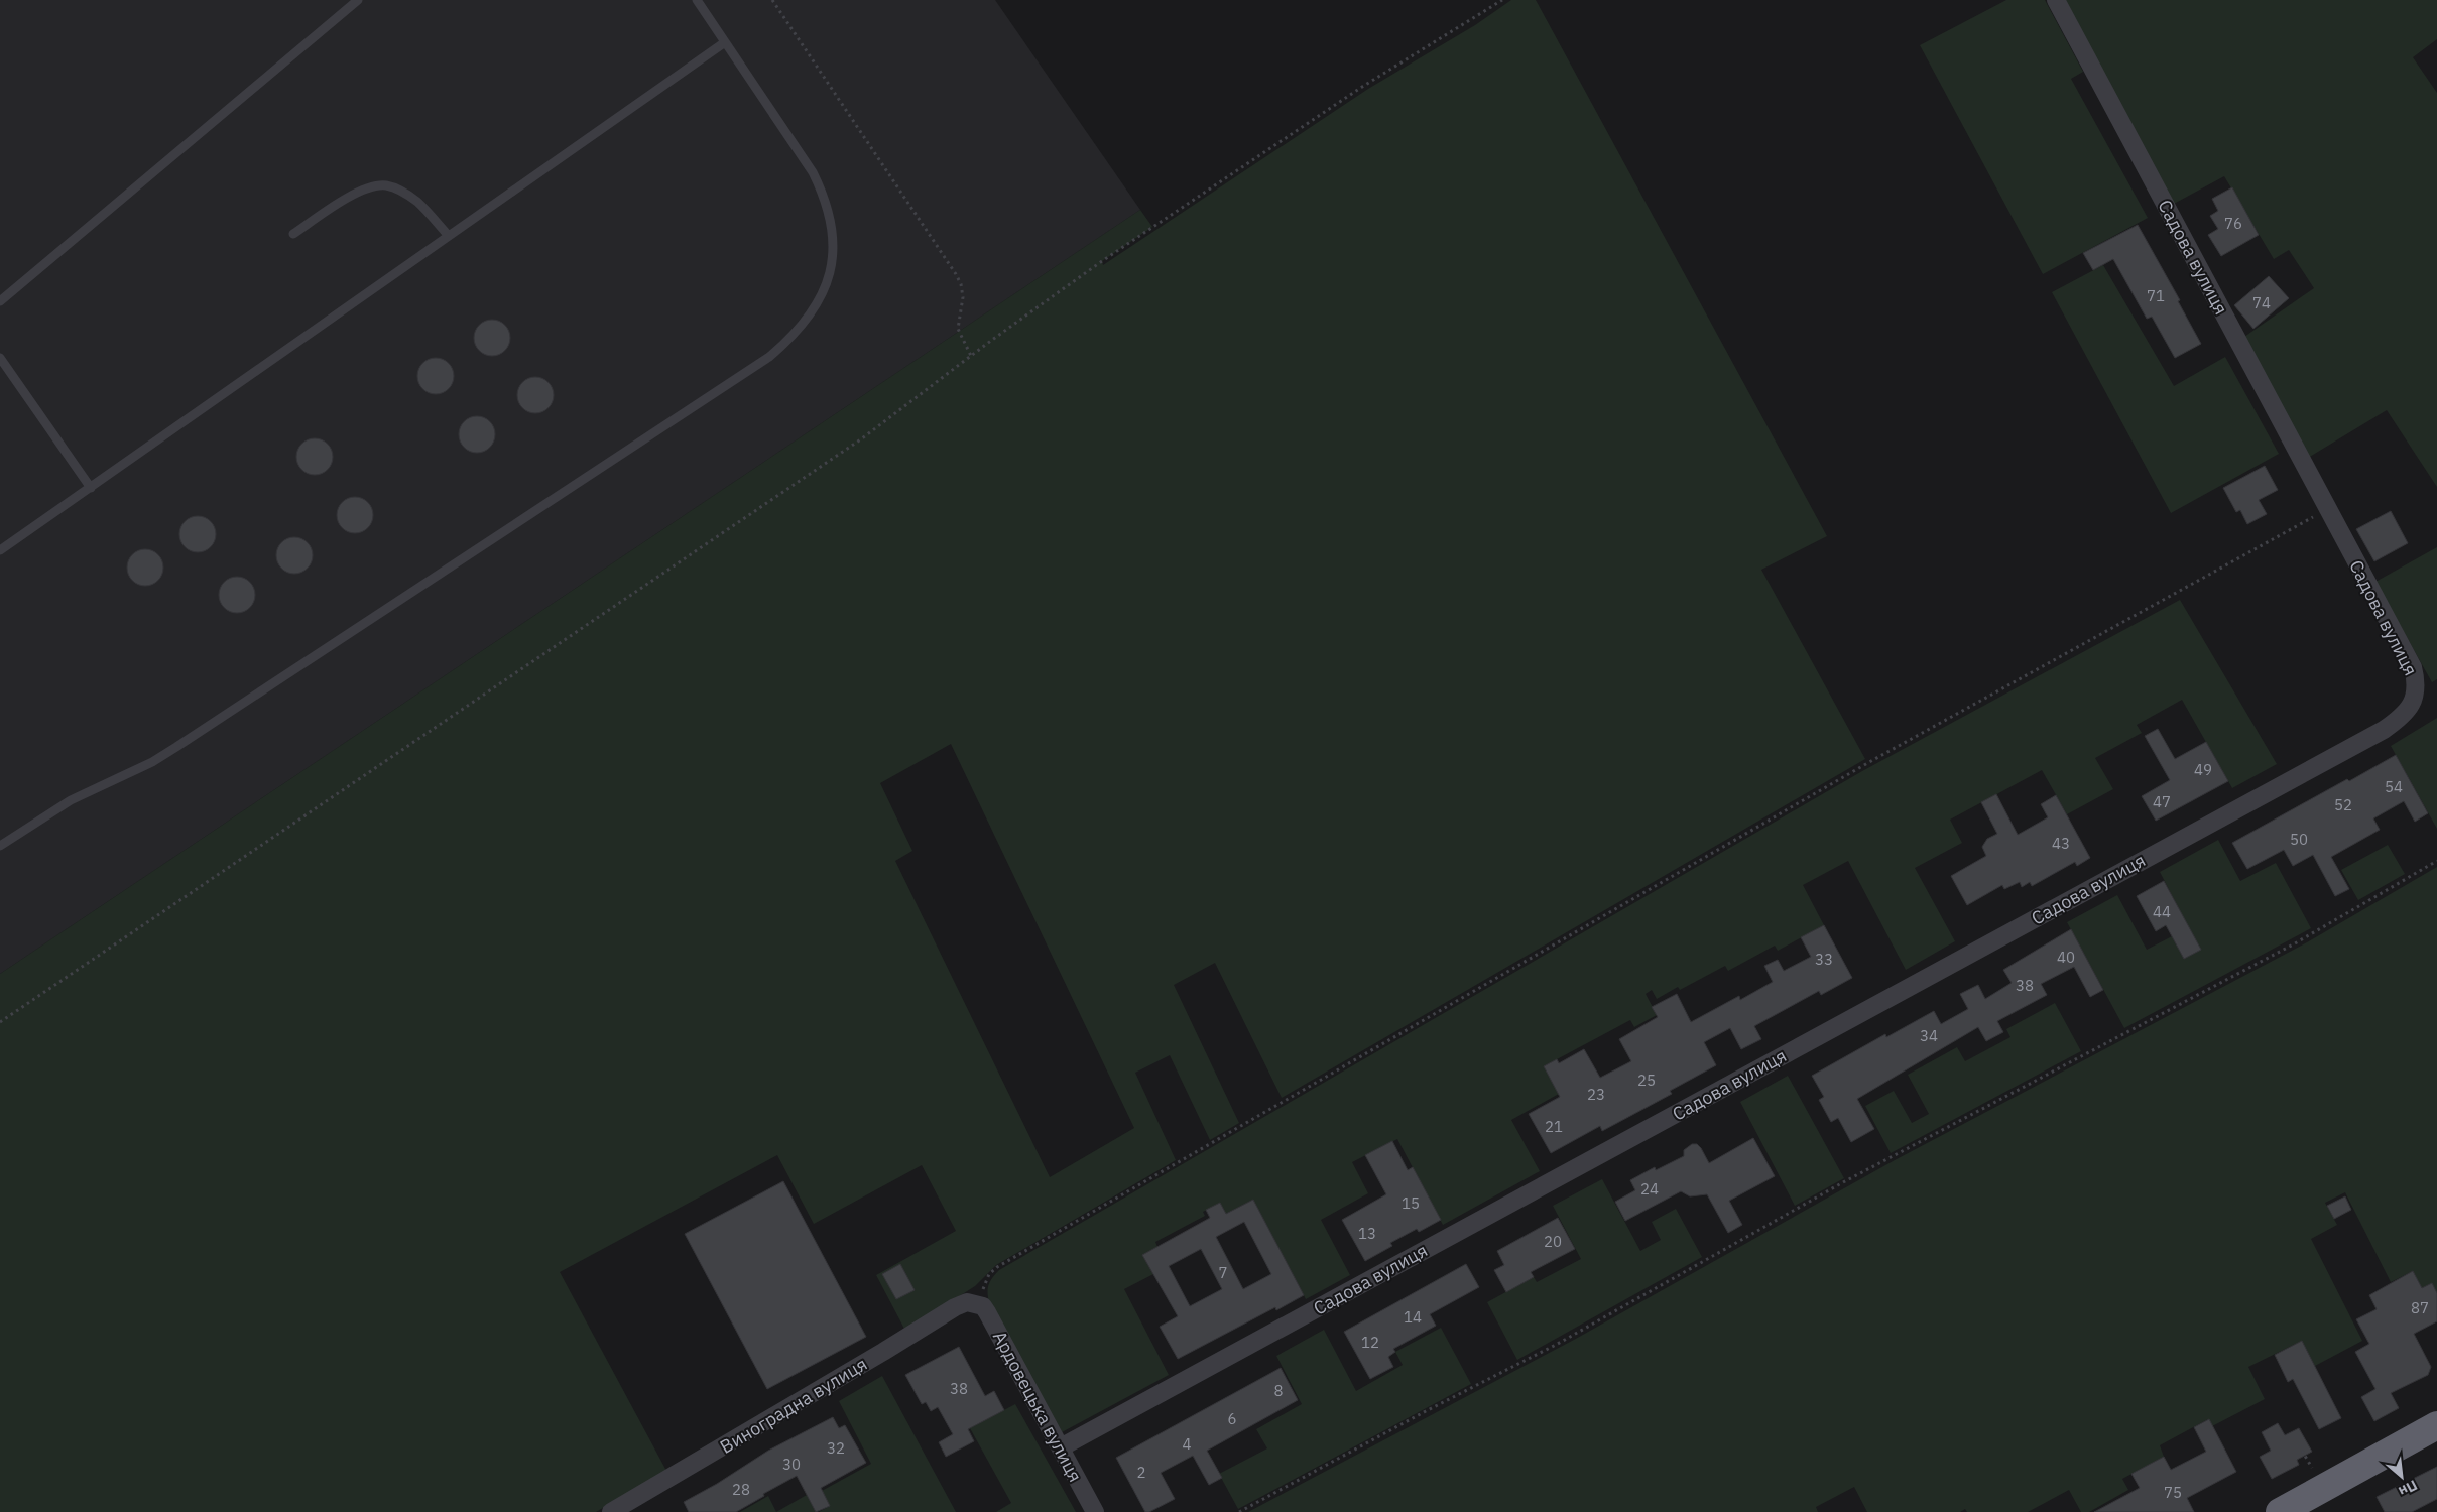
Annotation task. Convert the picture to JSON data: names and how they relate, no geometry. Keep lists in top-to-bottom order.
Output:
{
  "streets": {
    "street": ["Садова вулиця", "Виноградна вулиця", "Ардовецька вулиця"]
  },
  "crossings": [
    ["Садова вулиця", "Ардовецька вулиця"],
    ["Виноградна вулиця", "Ардовецька вулиця"]
  ],
  "house_numbers": [
    "76",
    "71",
    "74",
    "49",
    "54",
    "47",
    "52",
    "50",
    "43",
    "44",
    "40",
    "33",
    "38",
    "34",
    "25",
    "23",
    "21",
    "24",
    "15",
    "13",
    "20",
    "7",
    "87",
    "14",
    "12",
    "38",
    "8",
    "6",
    "4",
    "32",
    "30",
    "2",
    "28",
    "75"
  ],
  "north": "bottom right"
}
